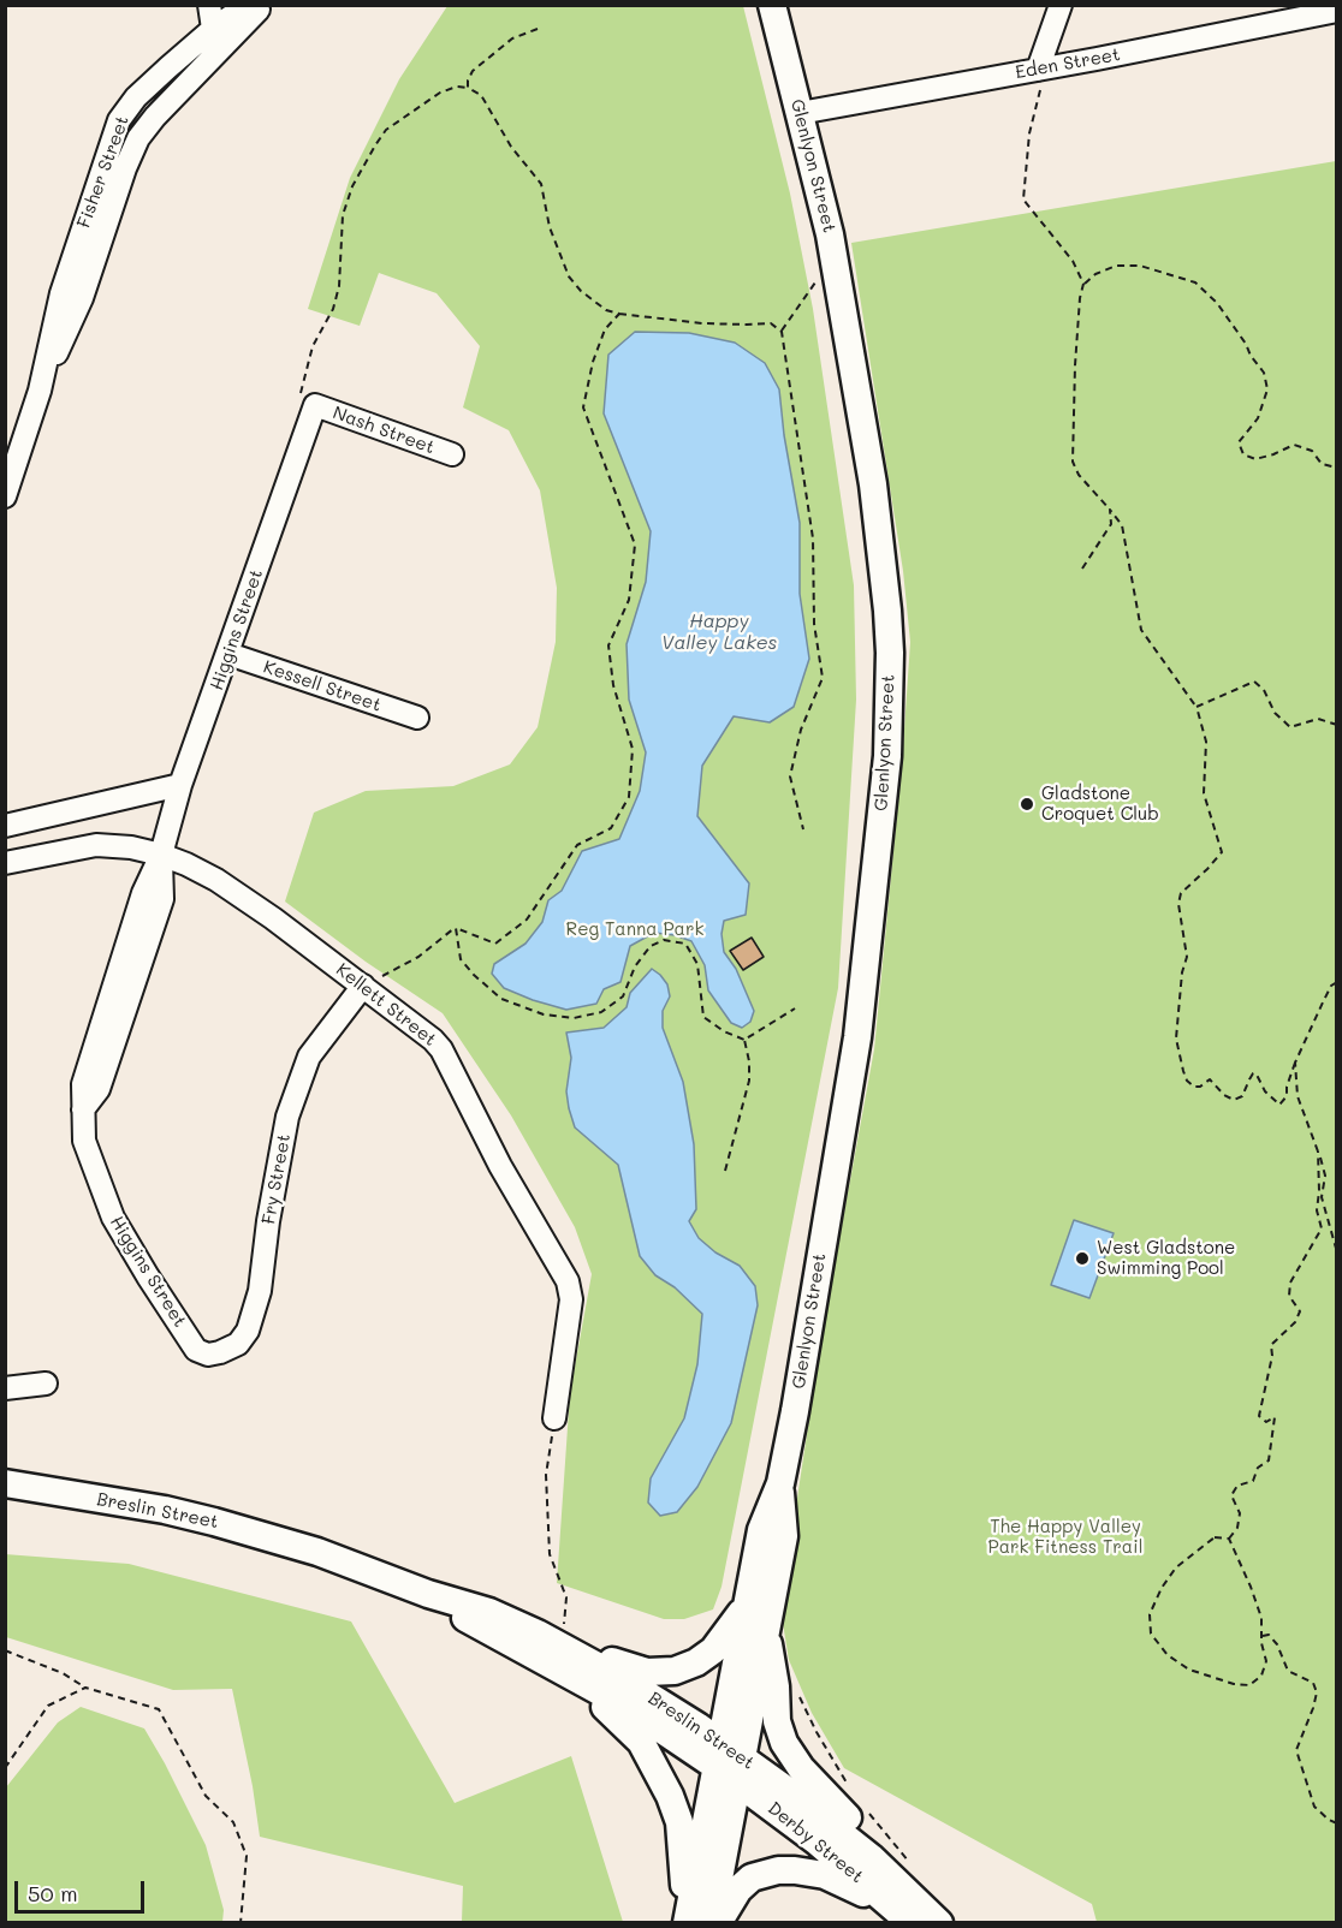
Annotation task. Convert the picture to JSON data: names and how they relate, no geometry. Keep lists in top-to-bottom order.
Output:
{
  "streets": {
    "main road": ["Glenlyon Street", "Breslin Street", "Derby Street"],
    "street": [
      "Eden Street",
      "Fisher Street",
      "Nash Street",
      "Higgins Street",
      "Kessell Street",
      "Kellett Street",
      "Fry Street"
    ]
  },
  "crossings": [
    ["Eden Street", "Glenlyon Street"],
    ["Glenlyon Street", "Breslin Street"],
    ["Glenlyon Street", "Derby Street"],
    ["Nash Street", "Higgins Street"],
    ["Higgins Street", "Kessell Street"],
    ["Higgins Street", "Kellett Street"],
    ["Higgins Street", "Fry Street"],
    ["Kellett Street", "Fry Street"],
    ["Breslin Street", "Derby Street"]
  ],
  "water": ["Happy Valley Lakes"],
  "parks": ["Reg Tanna Park", "The Happy Valley Park Fitness Trail"],
  "places": ["Gladstone Croquet Club", "West Gladstone Swimming Pool"],
  "scale_bar": "50 m"
}
